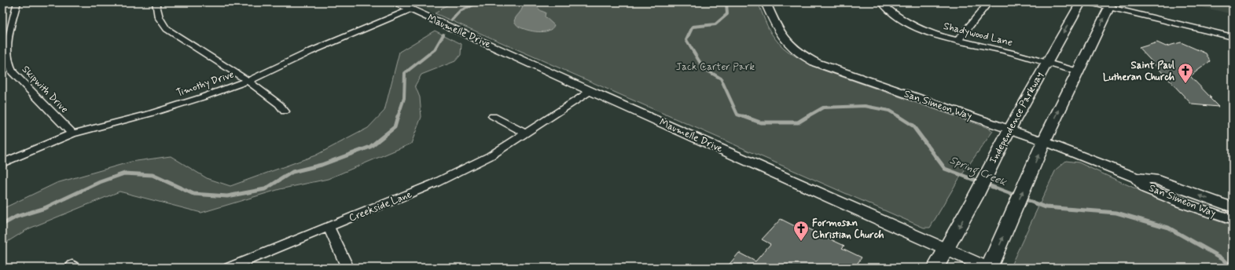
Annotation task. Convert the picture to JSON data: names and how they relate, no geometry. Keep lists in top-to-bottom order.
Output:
{
  "streets": {
    "main road": ["Independence Parkway"],
    "street": [
      "Maumelle Drive",
      "Shadywood Lane",
      "Timothy Drive",
      "Skipwith Drive",
      "San Simeon Way",
      "Creekside Lane"
    ]
  },
  "crossings": [
    ["Maumelle Drive", "Timothy Drive"],
    ["Maumelle Drive", "Independence Parkway"],
    ["Maumelle Drive", "Creekside Lane"],
    ["Shadywood Lane", "Independence Parkway"],
    ["Timothy Drive", "Skipwith Drive"],
    ["San Simeon Way", "Independence Parkway"]
  ],
  "water": ["Spring Creek"],
  "parks": ["Jack Carter Park"],
  "places": {
    "church": ["Saint Paul Lutheran Church", "Formosan Christian Church"]
  }
}
